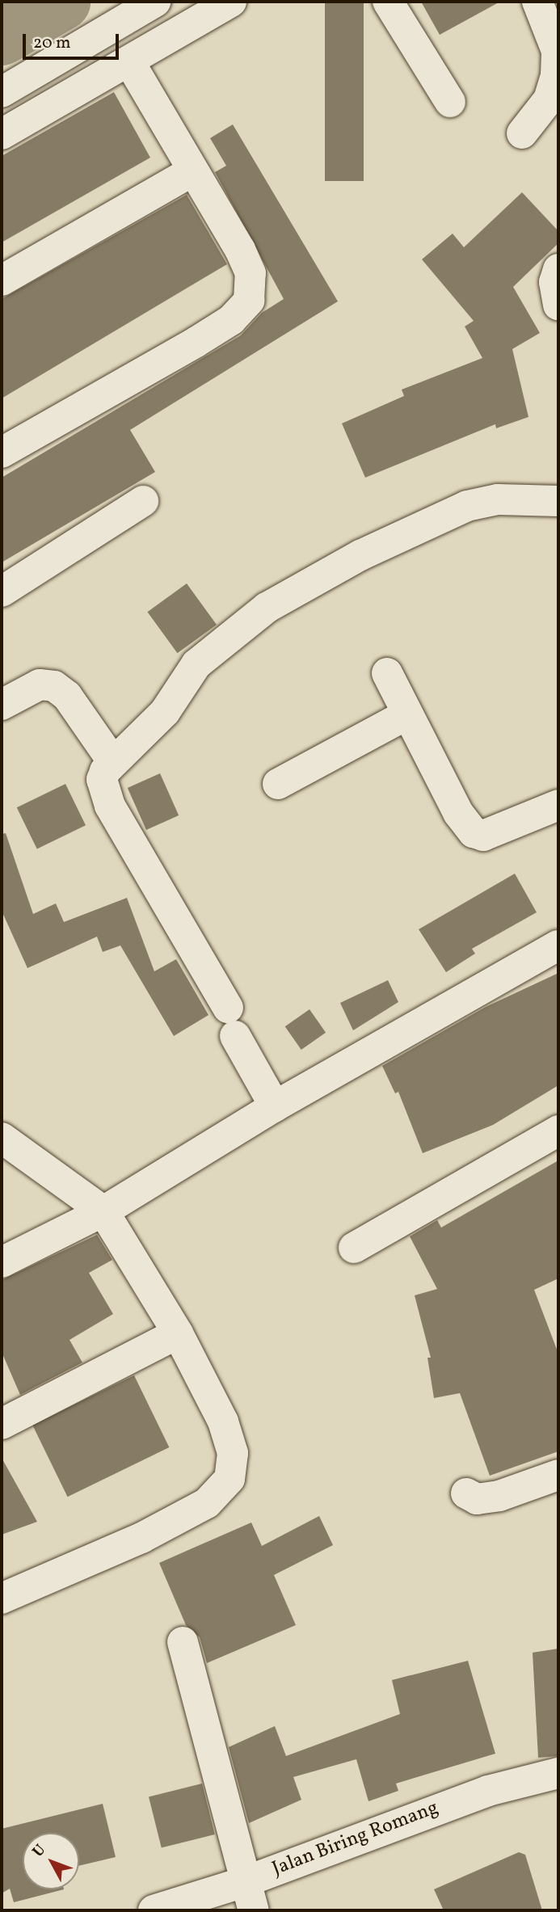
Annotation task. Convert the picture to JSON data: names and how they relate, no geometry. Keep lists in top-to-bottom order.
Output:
{
  "streets": {
    "street": ["Jalan Biring Romang"]
  },
  "scale_bar": "20 m",
  "north": "top left"
}
